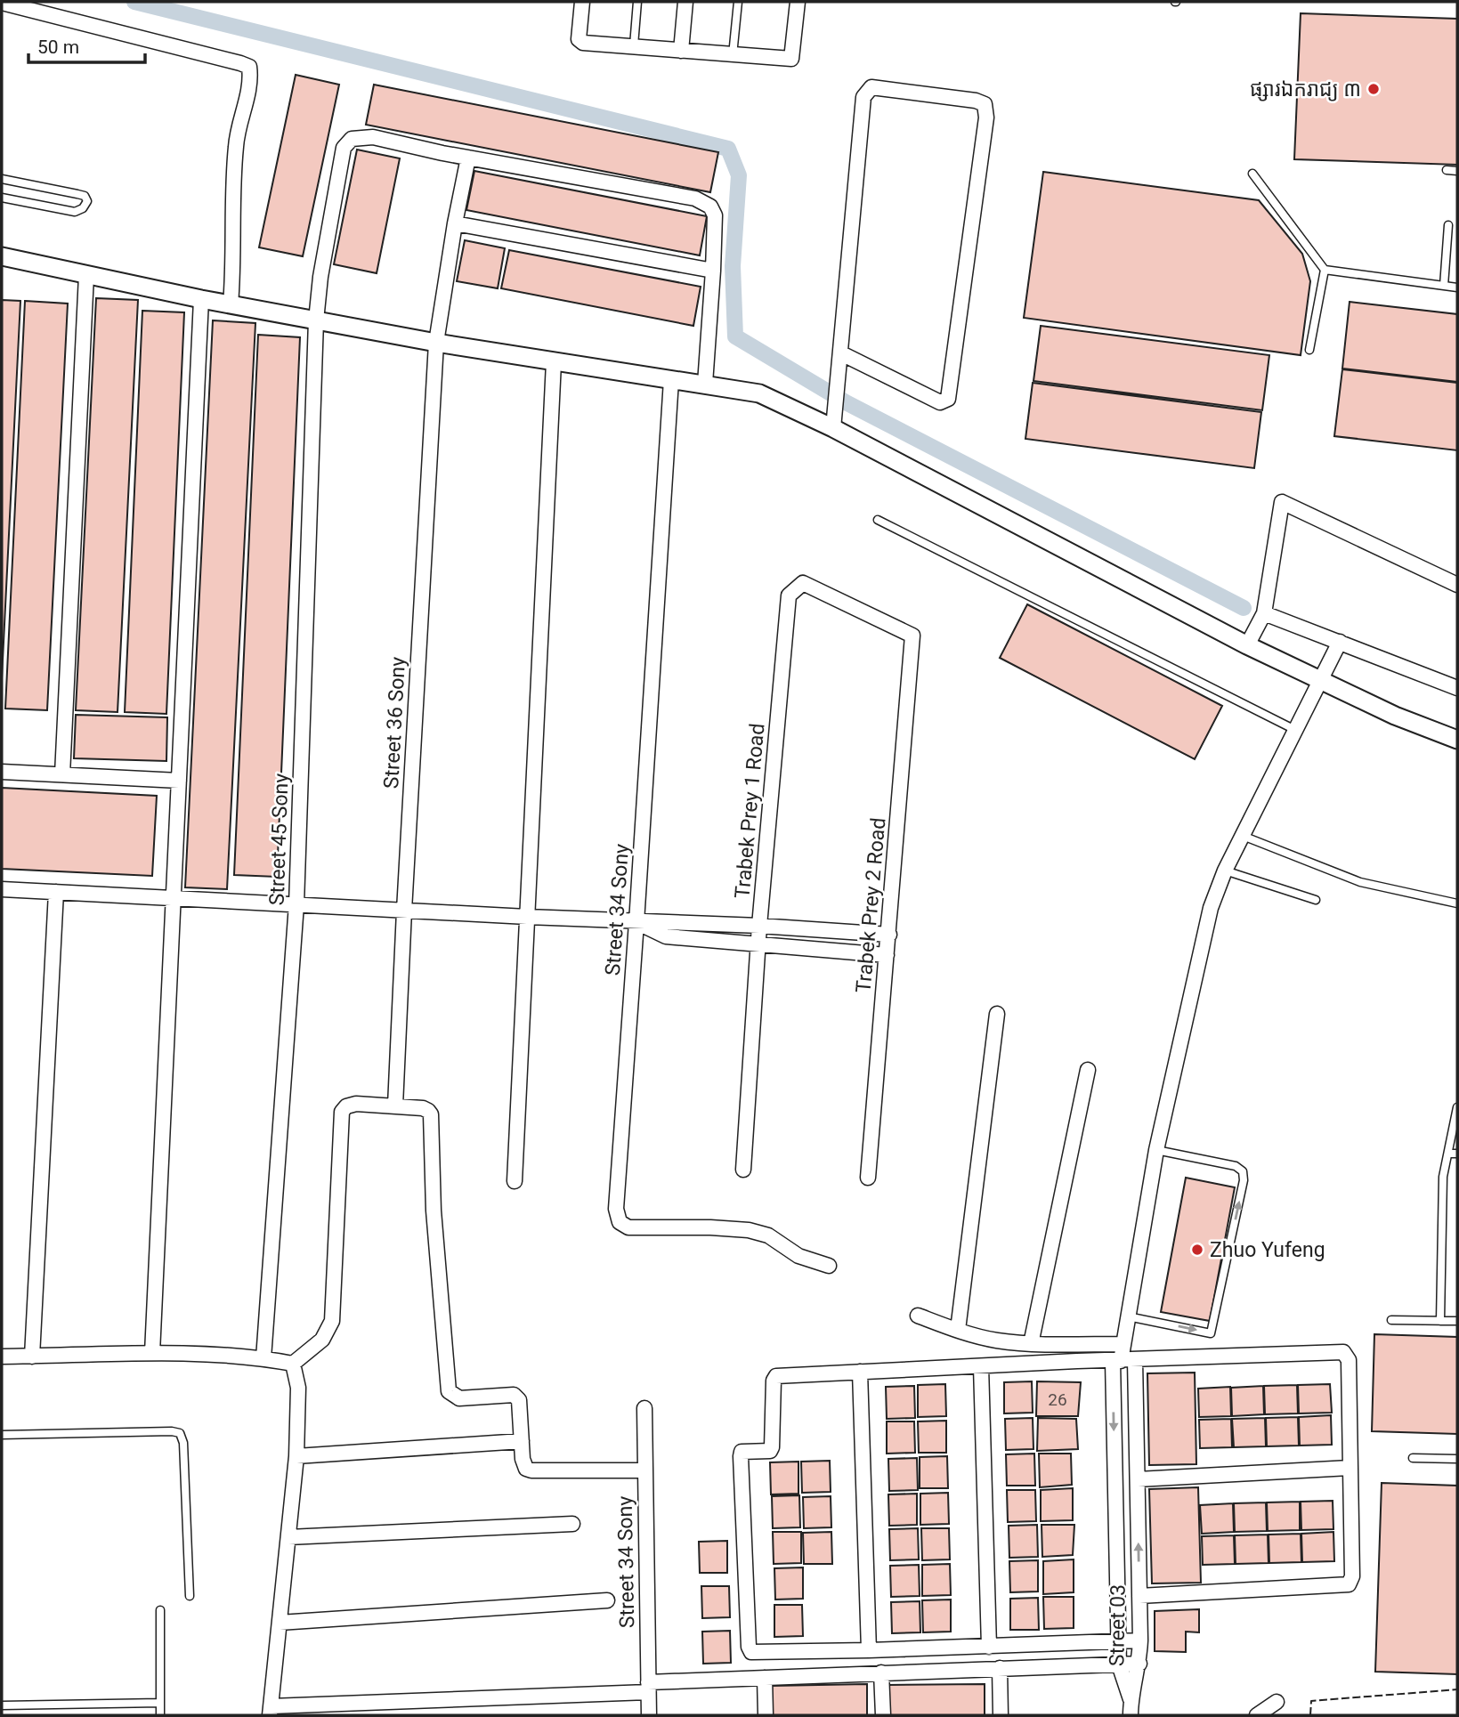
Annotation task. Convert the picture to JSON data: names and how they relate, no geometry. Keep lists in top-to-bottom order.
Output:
{
  "streets": {
    "street": [
      "Street 36 Sony",
      "Trabek Prey 1 Road",
      "Street 45 Sony",
      "Trabek Prey 2 Road",
      "Street 34 Sony",
      "Street 03"
    ]
  },
  "crossings": [
    ["Street 36 Sony", "Street 45 Sony"],
    ["Trabek Prey 1 Road", "Trabek Prey 2 Road"]
  ],
  "places": ["ផ្សារឯករាជ្យ ៣", "Zhuo Yufeng"],
  "house_numbers": ["26"],
  "scale_bar": "50 m"
}
